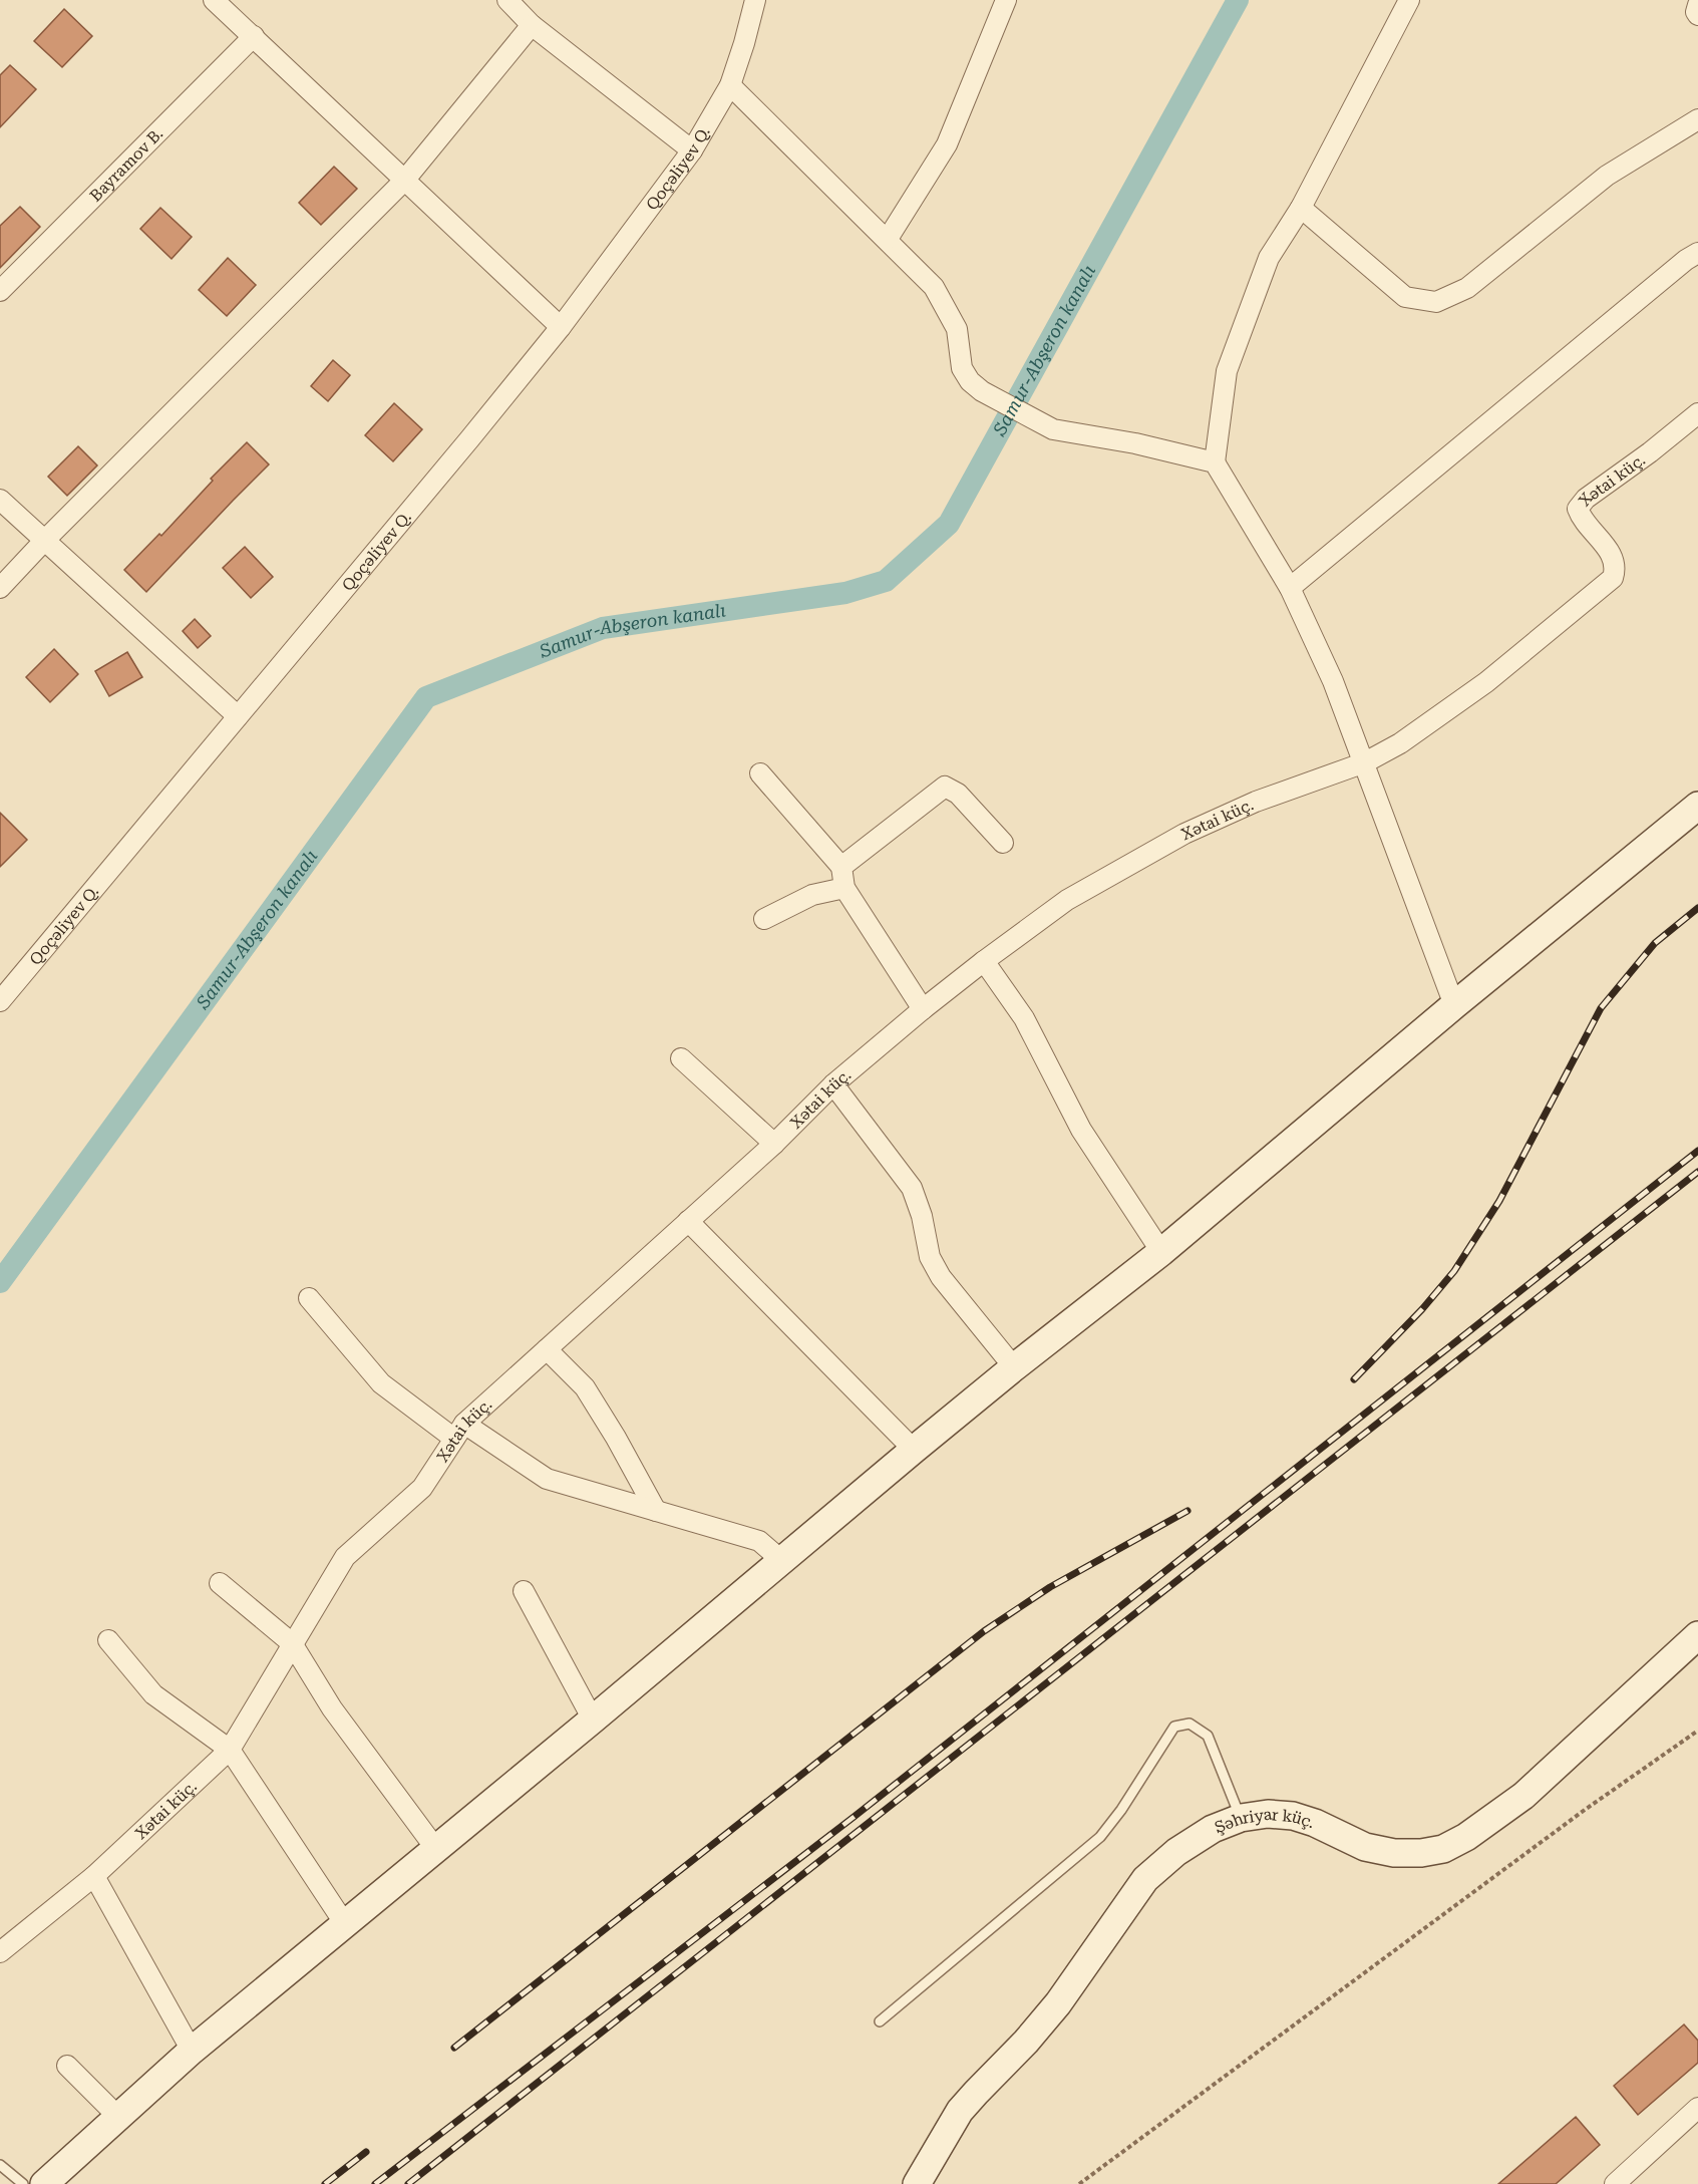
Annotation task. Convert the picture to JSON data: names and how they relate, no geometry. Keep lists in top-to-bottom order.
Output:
{
  "streets": {
    "street": [
      "Bayramov B.",
      "Qoçəliyev Q.",
      "Xətai küç.",
      "Şəhriyar küç."
    ]
  },
  "water": ["Samur-Abşeron kanalı"]
}
